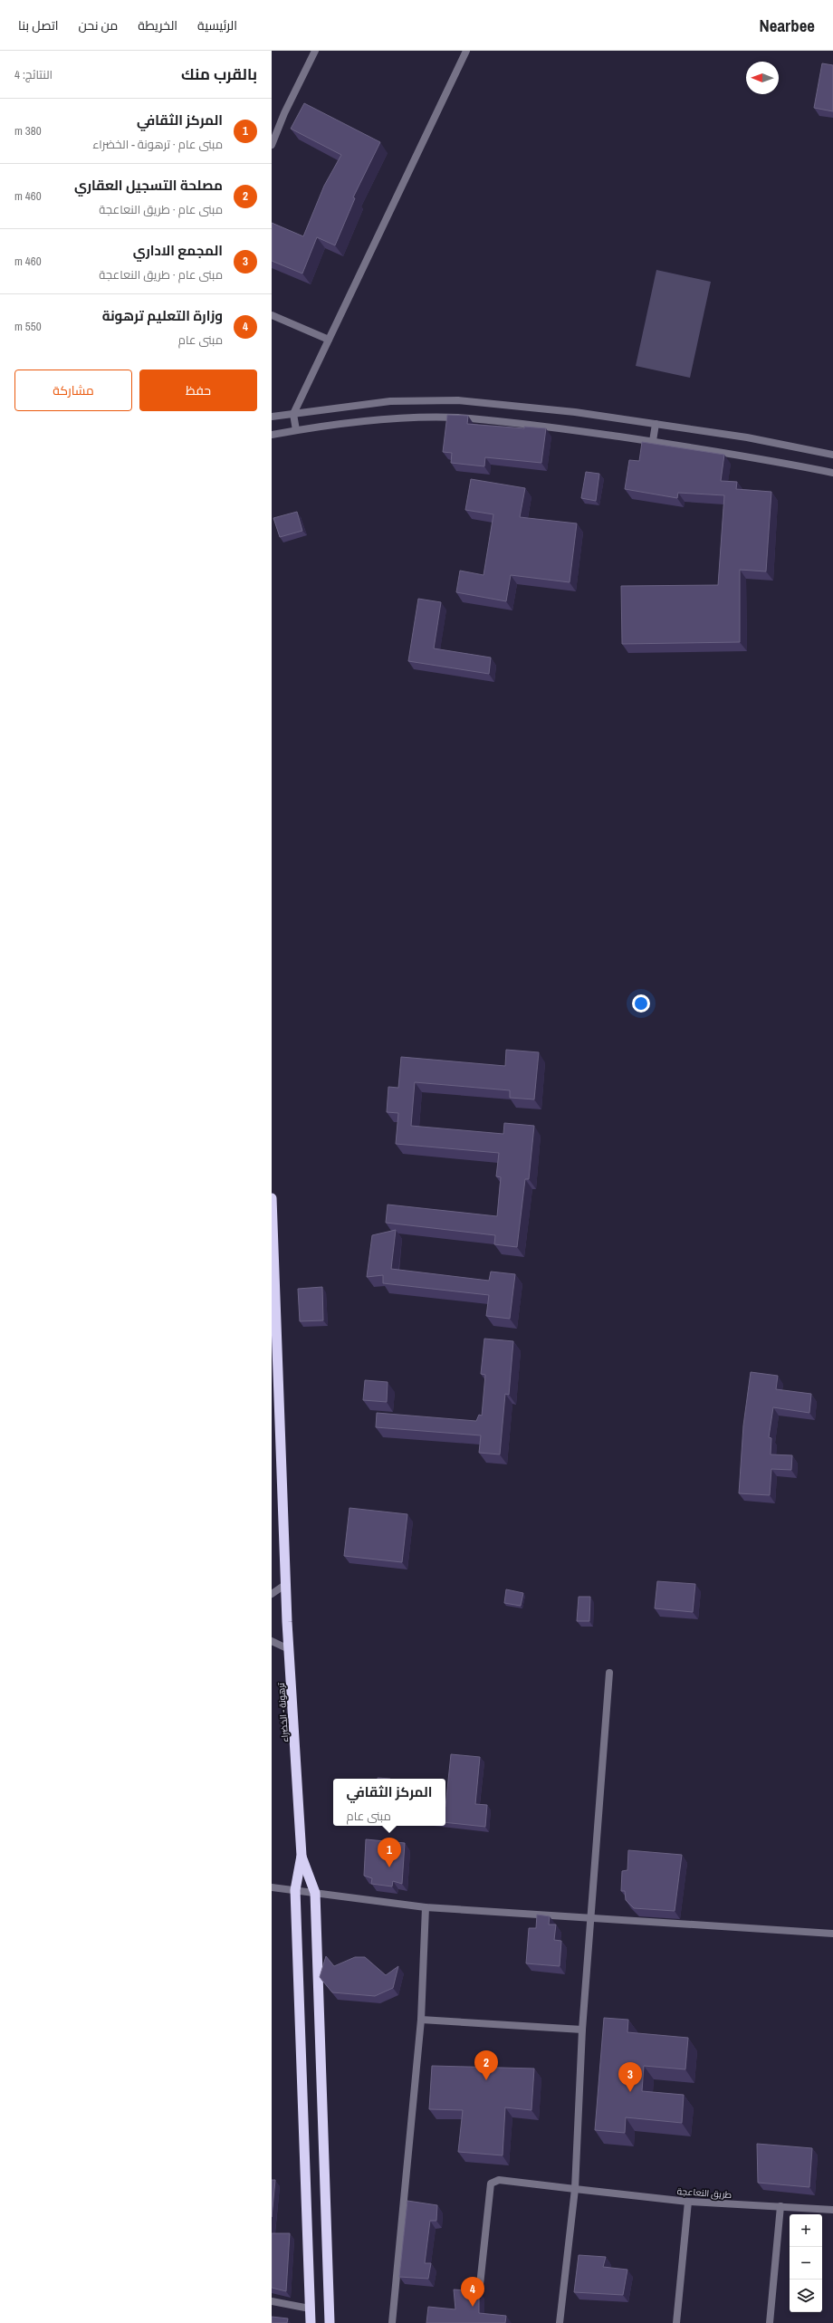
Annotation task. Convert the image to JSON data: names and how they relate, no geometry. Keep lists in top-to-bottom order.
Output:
{
  "streets": {
    "highway": ["ترهونة - الخضراء"],
    "street": ["طريق النعاعجة"]
  },
  "north": "left",
  "page": {
    "header": "Nearbee",
    "nav": [
      "الرئيسية",
      "الخريطة",
      "من نحن",
      "اتصل بنا"
    ],
    "heading": ["بالقرب منك", "النتائج: 4"],
    "list": [
      {
        "mark": "1",
        "name": "المركز الثقافي",
        "note": "مبنى عام · ترهونة - الخضراء",
        "value": "380 m"
      },
      {
        "mark": "2",
        "name": "مصلحة التسجيل العقاري",
        "note": "مبنى عام · طريق النعاعجة",
        "value": "460 m"
      },
      {
        "mark": "3",
        "name": "المجمع الاداري",
        "note": "مبنى عام · طريق النعاعجة",
        "value": "460 m"
      },
      {
        "mark": "4",
        "name": "وزارة التعليم ترهونة",
        "note": "مبنى عام",
        "value": "550 m"
      }
    ],
    "buttons": ["حفظ", "مشاركة"],
    "popup": ["المركز الثقافي", "مبنى عام"],
    "pins": [
      "1",
      "2",
      "3",
      "4"
    ],
    "map_buttons": ["+", "−"]
  }
}
